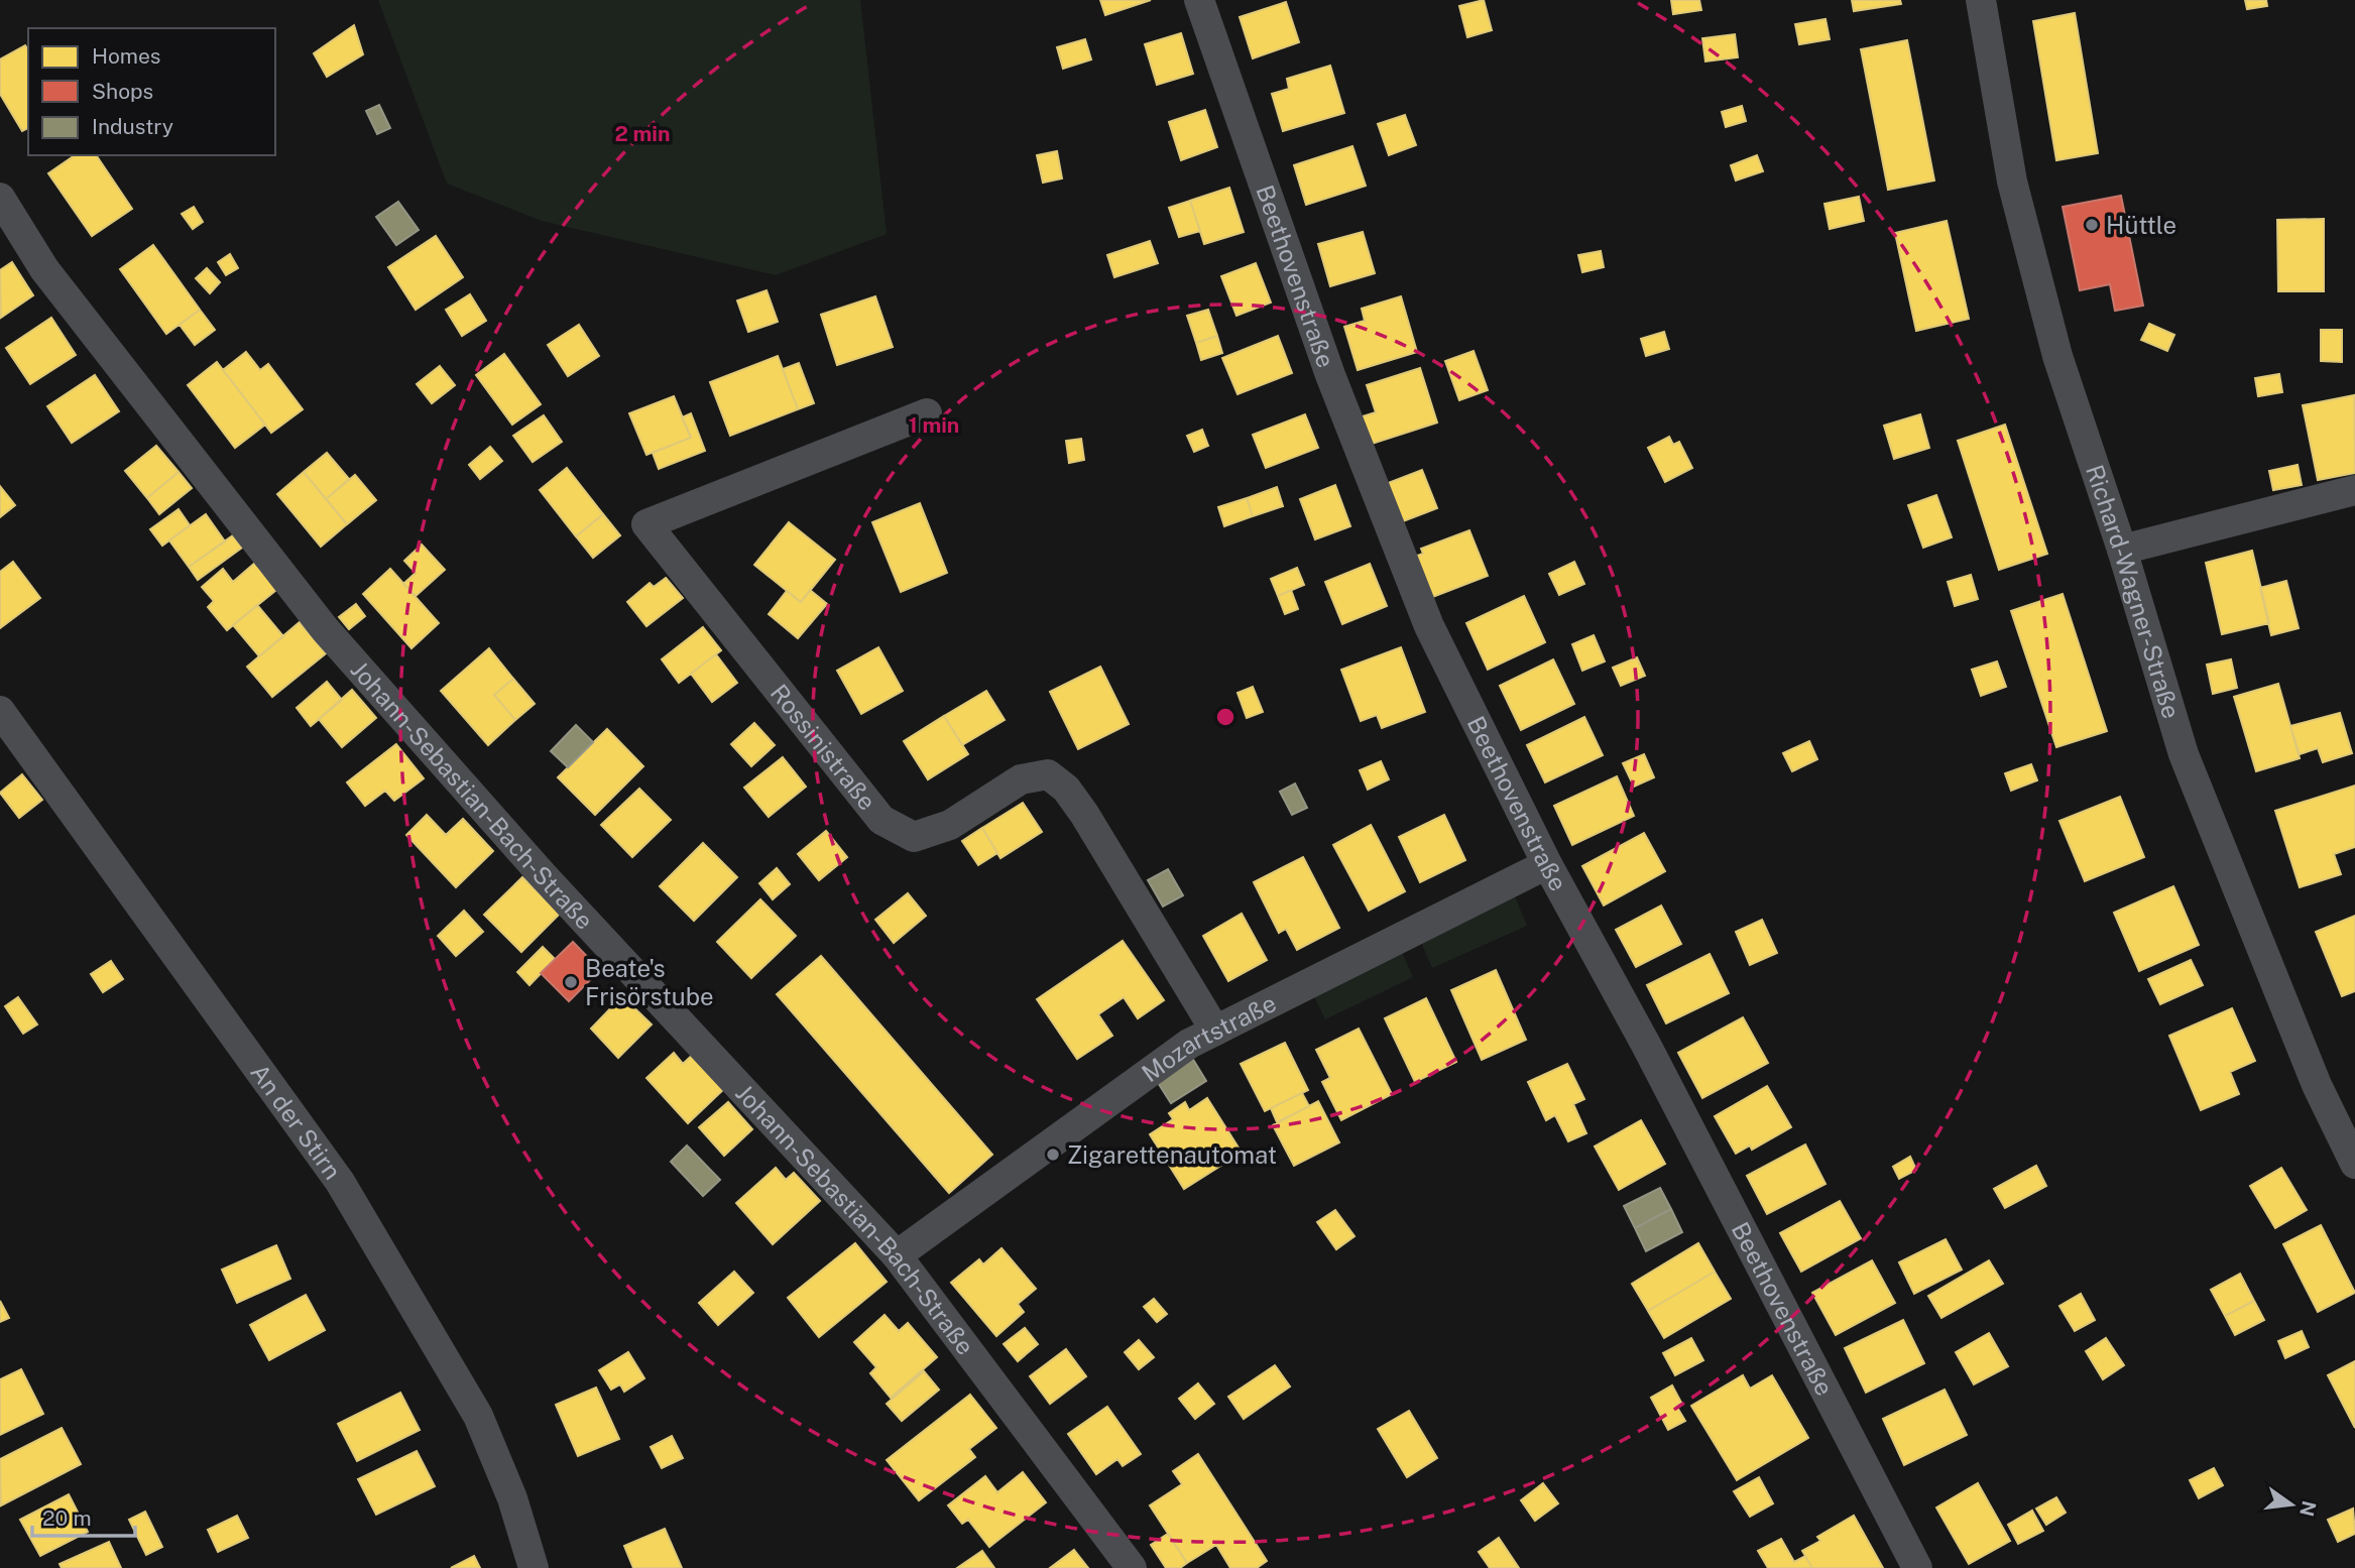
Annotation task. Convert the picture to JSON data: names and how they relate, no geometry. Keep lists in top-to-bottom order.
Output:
{
  "streets": {
    "street": [
      "Beethovenstraße",
      "Richard-Wagner-Straße",
      "Rossinistraße",
      "Johann-Sebastian-Bach-Straße",
      "Mozartstraße",
      "An der Stirn"
    ]
  },
  "crossings": [
    ["Beethovenstraße", "Mozartstraße"],
    ["Rossinistraße", "Mozartstraße"],
    ["Johann-Sebastian-Bach-Straße", "Mozartstraße"]
  ],
  "places": ["Hüttle", "Beate's Frisörstube", "Zigarettenautomat"],
  "legend": ["Homes", "Shops", "Industry"],
  "scale_bar": "20 m",
  "north": "right",
  "rings": ["2 min", "1 min"]
}
